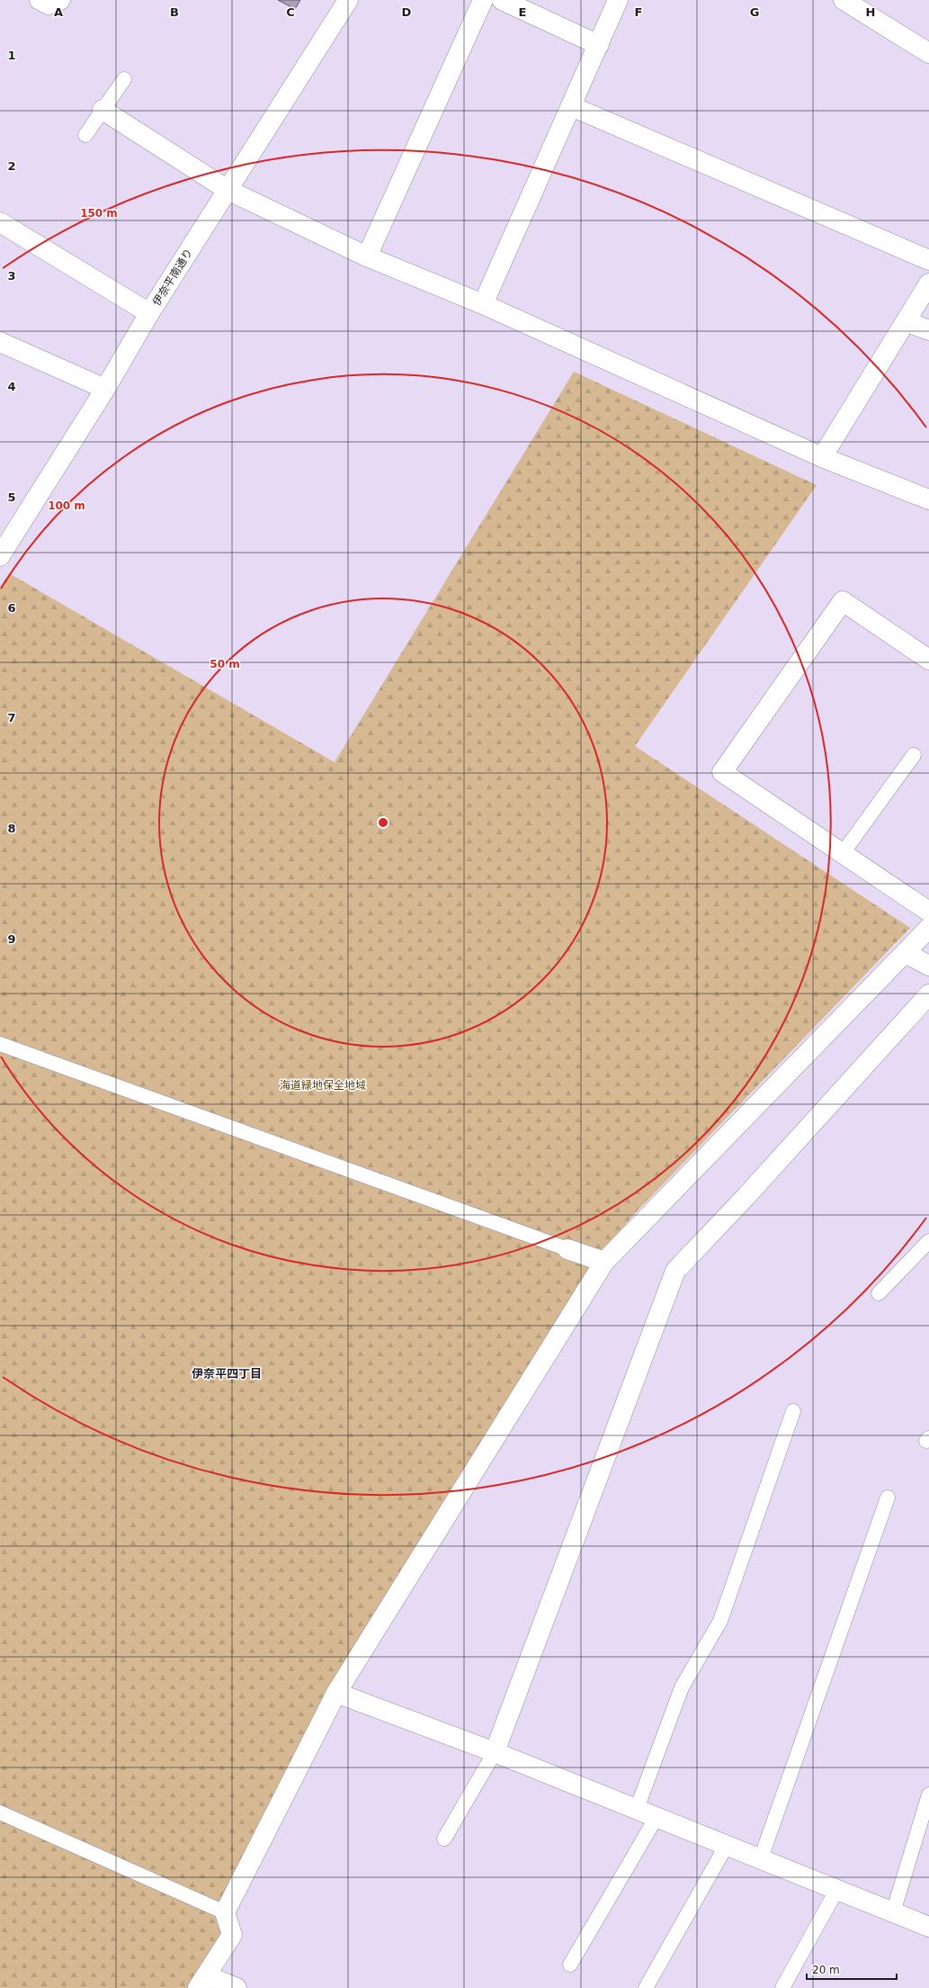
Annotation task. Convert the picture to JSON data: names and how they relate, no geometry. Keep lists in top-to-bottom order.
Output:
{
  "streets": {
    "street": ["伊奈平南通り"]
  },
  "districts": ["伊奈平四丁目"],
  "parks": ["海道緑地保全地域"],
  "scale_bar": "20 m",
  "grid": {
    "columns": [
      "A",
      "B",
      "C",
      "D",
      "E",
      "F",
      "G",
      "H"
    ],
    "rows": [
      "1",
      "2",
      "3",
      "4",
      "5",
      "6",
      "7",
      "8",
      "9"
    ]
  },
  "rings": ["150 m", "100 m", "50 m"]
}
